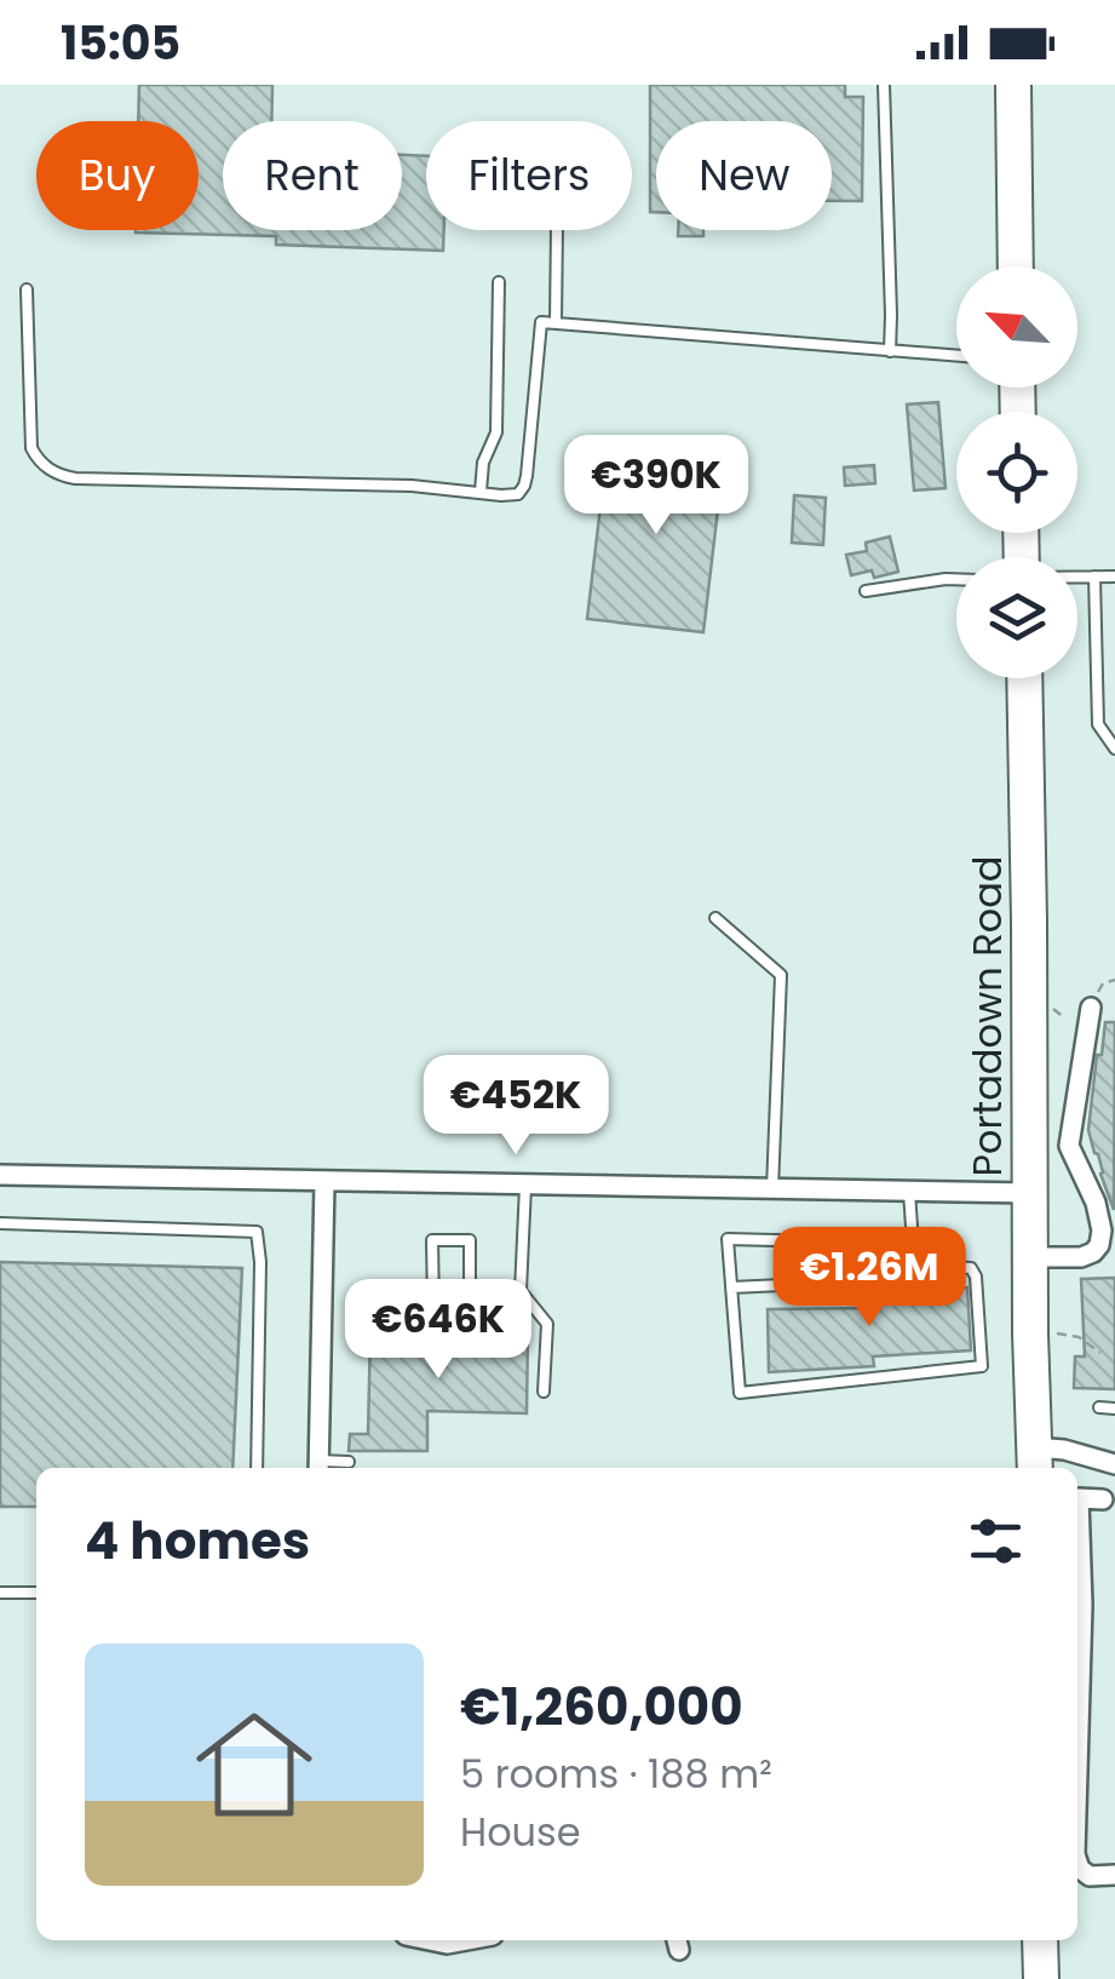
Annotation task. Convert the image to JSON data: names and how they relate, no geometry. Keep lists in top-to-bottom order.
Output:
{
  "streets": {
    "highway": ["Portadown Road"]
  },
  "north": "top left",
  "page": {
    "status": "15:05",
    "chip": [
      "Buy",
      "Rent",
      "Filters",
      "New"
    ],
    "price": [
      "€390K",
      "€452K",
      "€1.26M",
      "€646K"
    ],
    "heading": "4 homes",
    "list": [
      {
        "name": "€1,260,000",
        "note": "5 rooms · 188 m² · House"
      }
    ]
  }
}
